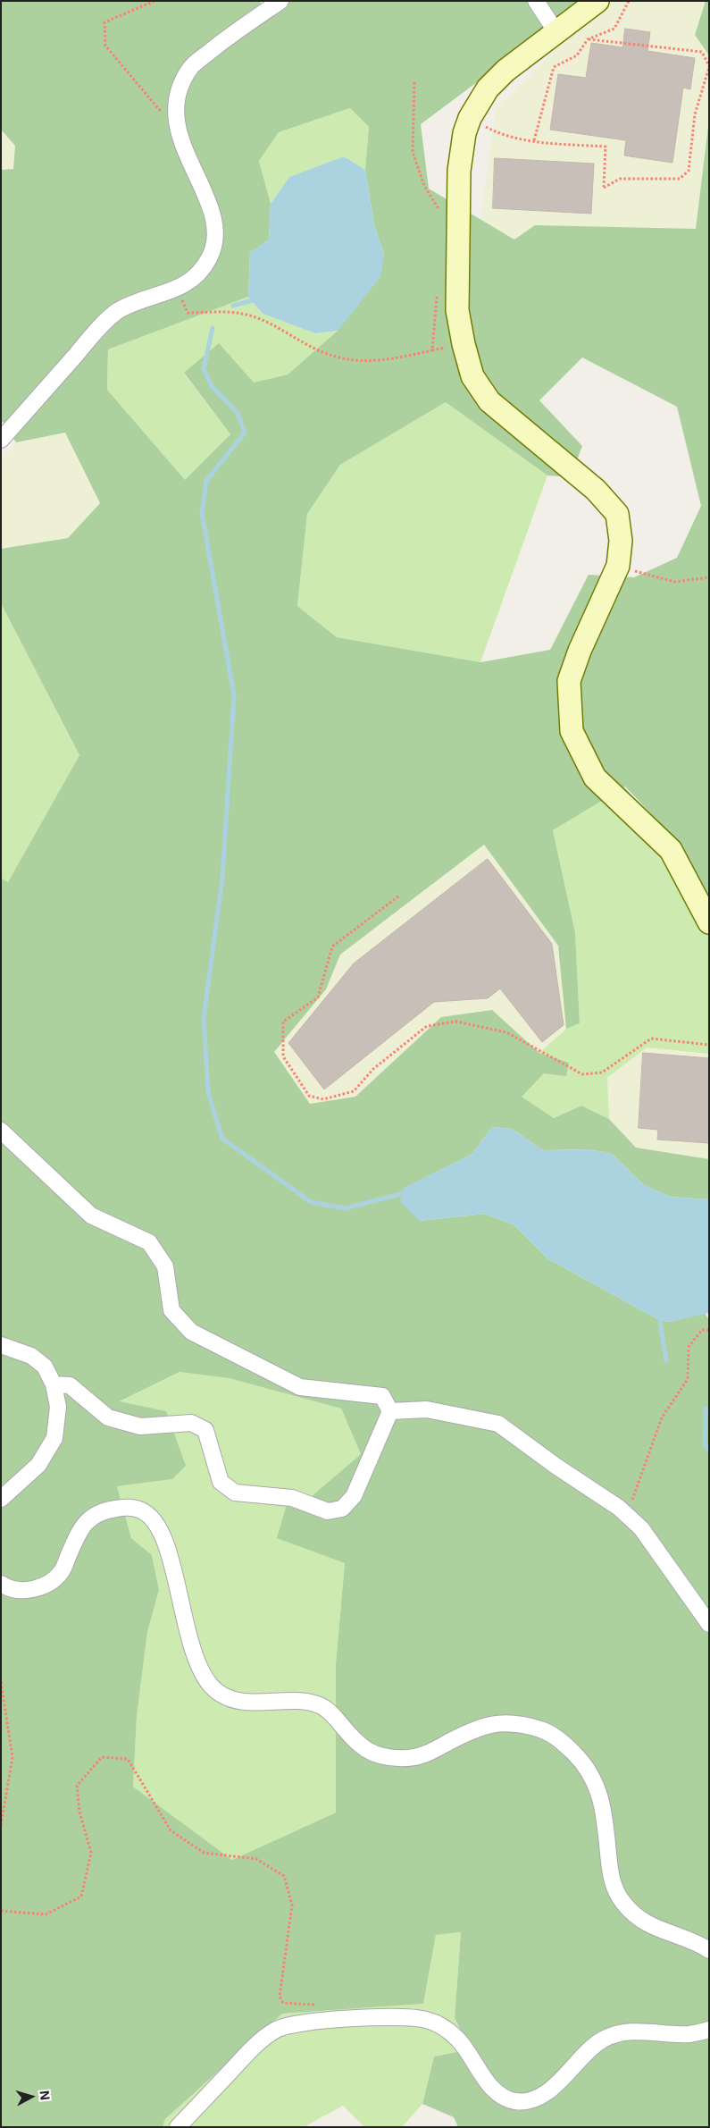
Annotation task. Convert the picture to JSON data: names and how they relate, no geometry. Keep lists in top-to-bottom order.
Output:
{
  "north": "right"
}
